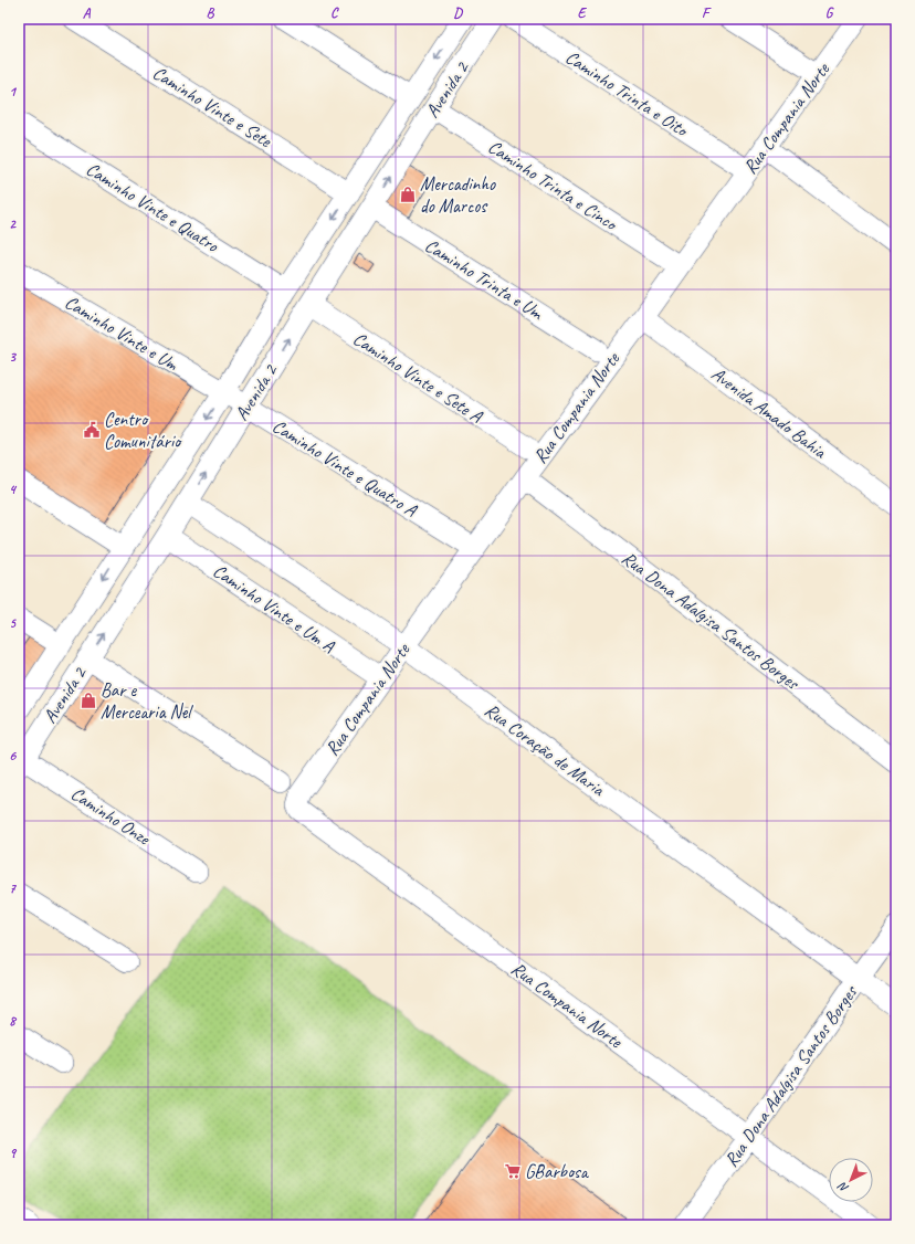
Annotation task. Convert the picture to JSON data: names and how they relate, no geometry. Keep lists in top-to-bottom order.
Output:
{
  "streets": {
    "street": [
      "Avenida 2",
      "Caminho Trinta e Oito",
      "Caminho Vinte e Sete",
      "Rua Compania Norte",
      "Caminho Trinta e Cinco",
      "Caminho Vinte e Quatro",
      "Caminho Trinta e Um",
      "Caminho Vinte e Um",
      "Caminho Vinte e Sete A",
      "Avenida Amado Bahia",
      "Caminho Vinte e Quatro A",
      "Caminho Vinte e Um A",
      "Rua Dona Adalgisa Santos Borges",
      "Rua Coração de Maria",
      "Caminho Onze"
    ]
  },
  "crossings": [
    ["Avenida 2", "Caminho Vinte e Sete"],
    ["Avenida 2", "Caminho Trinta e Cinco"],
    ["Avenida 2", "Caminho Vinte e Quatro"],
    ["Avenida 2", "Caminho Trinta e Um"],
    ["Avenida 2", "Caminho Vinte e Um"],
    ["Avenida 2", "Caminho Vinte e Sete A"],
    ["Avenida 2", "Caminho Vinte e Quatro A"],
    ["Avenida 2", "Caminho Vinte e Um A"],
    ["Avenida 2", "Rua Coração de Maria"],
    ["Avenida 2", "Caminho Onze"],
    ["Rua Compania Norte", "Avenida Amado Bahia"],
    ["Rua Compania Norte", "Caminho Vinte e Um A"],
    ["Rua Compania Norte", "Rua Dona Adalgisa Santos Borges"],
    ["Rua Compania Norte", "Rua Coração de Maria"],
    ["Caminho Vinte e Um", "Caminho Vinte e Quatro A"],
    ["Rua Dona Adalgisa Santos Borges", "Rua Coração de Maria"]
  ],
  "places": {
    "shop": ["Mercadinho do Marcos", "Bar e Mercearia Nel"],
    "public building": ["Centro Comunitário"],
    "supermarket": ["GBarbosa"]
  },
  "north": "bottom left",
  "grid": {
    "columns": [
      "A",
      "B",
      "C",
      "D",
      "E",
      "F",
      "G"
    ],
    "rows": [
      "1",
      "2",
      "3",
      "4",
      "5",
      "6",
      "7",
      "8",
      "9"
    ]
  }
}
